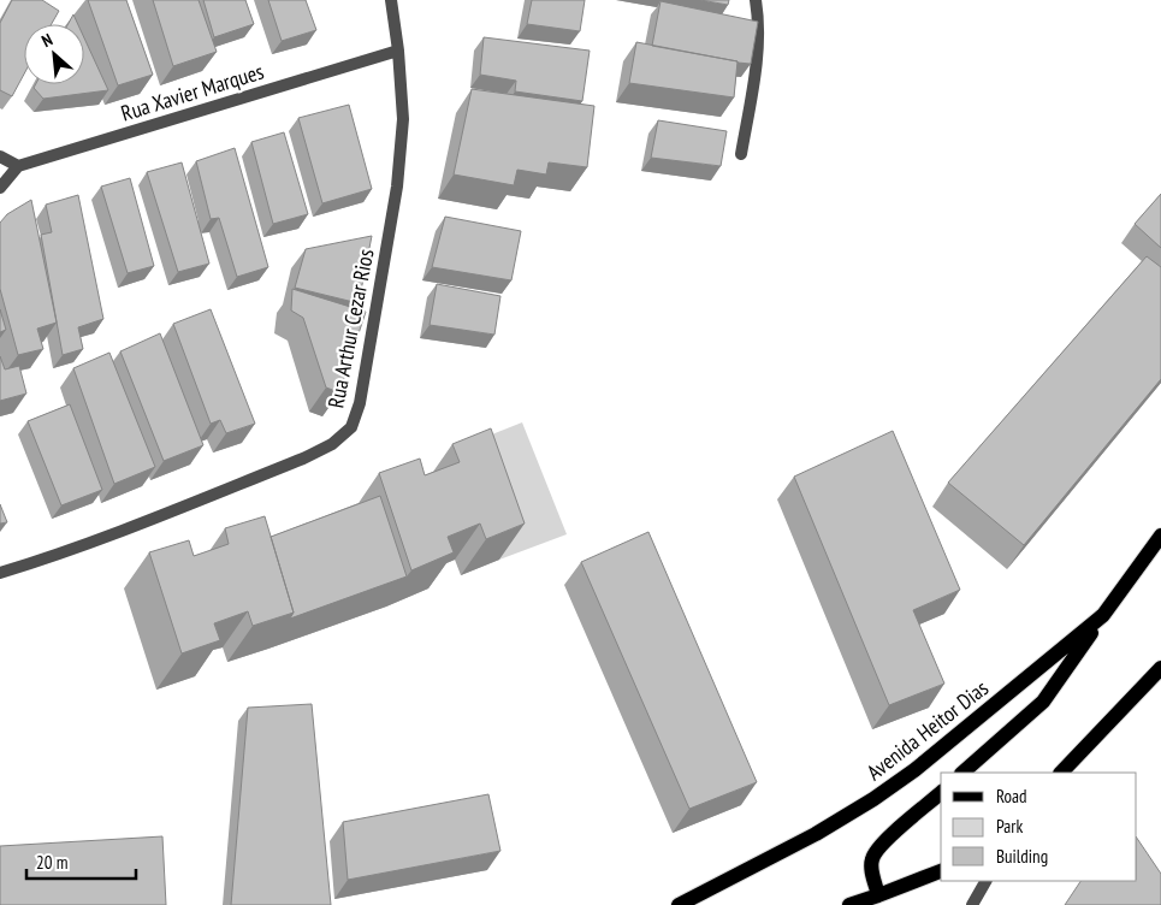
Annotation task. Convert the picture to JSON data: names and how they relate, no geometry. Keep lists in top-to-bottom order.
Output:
{
  "streets": {
    "main road": ["Avenida Heitor Dias"],
    "street": ["Rua Xavier Marques", "Rua Arthur Cezar Rios"]
  },
  "crossings": [
    ["Rua Xavier Marques", "Rua Arthur Cezar Rios"]
  ],
  "legend": ["Road", "Park", "Building"],
  "scale_bar": "20 m",
  "north": "top left"
}
